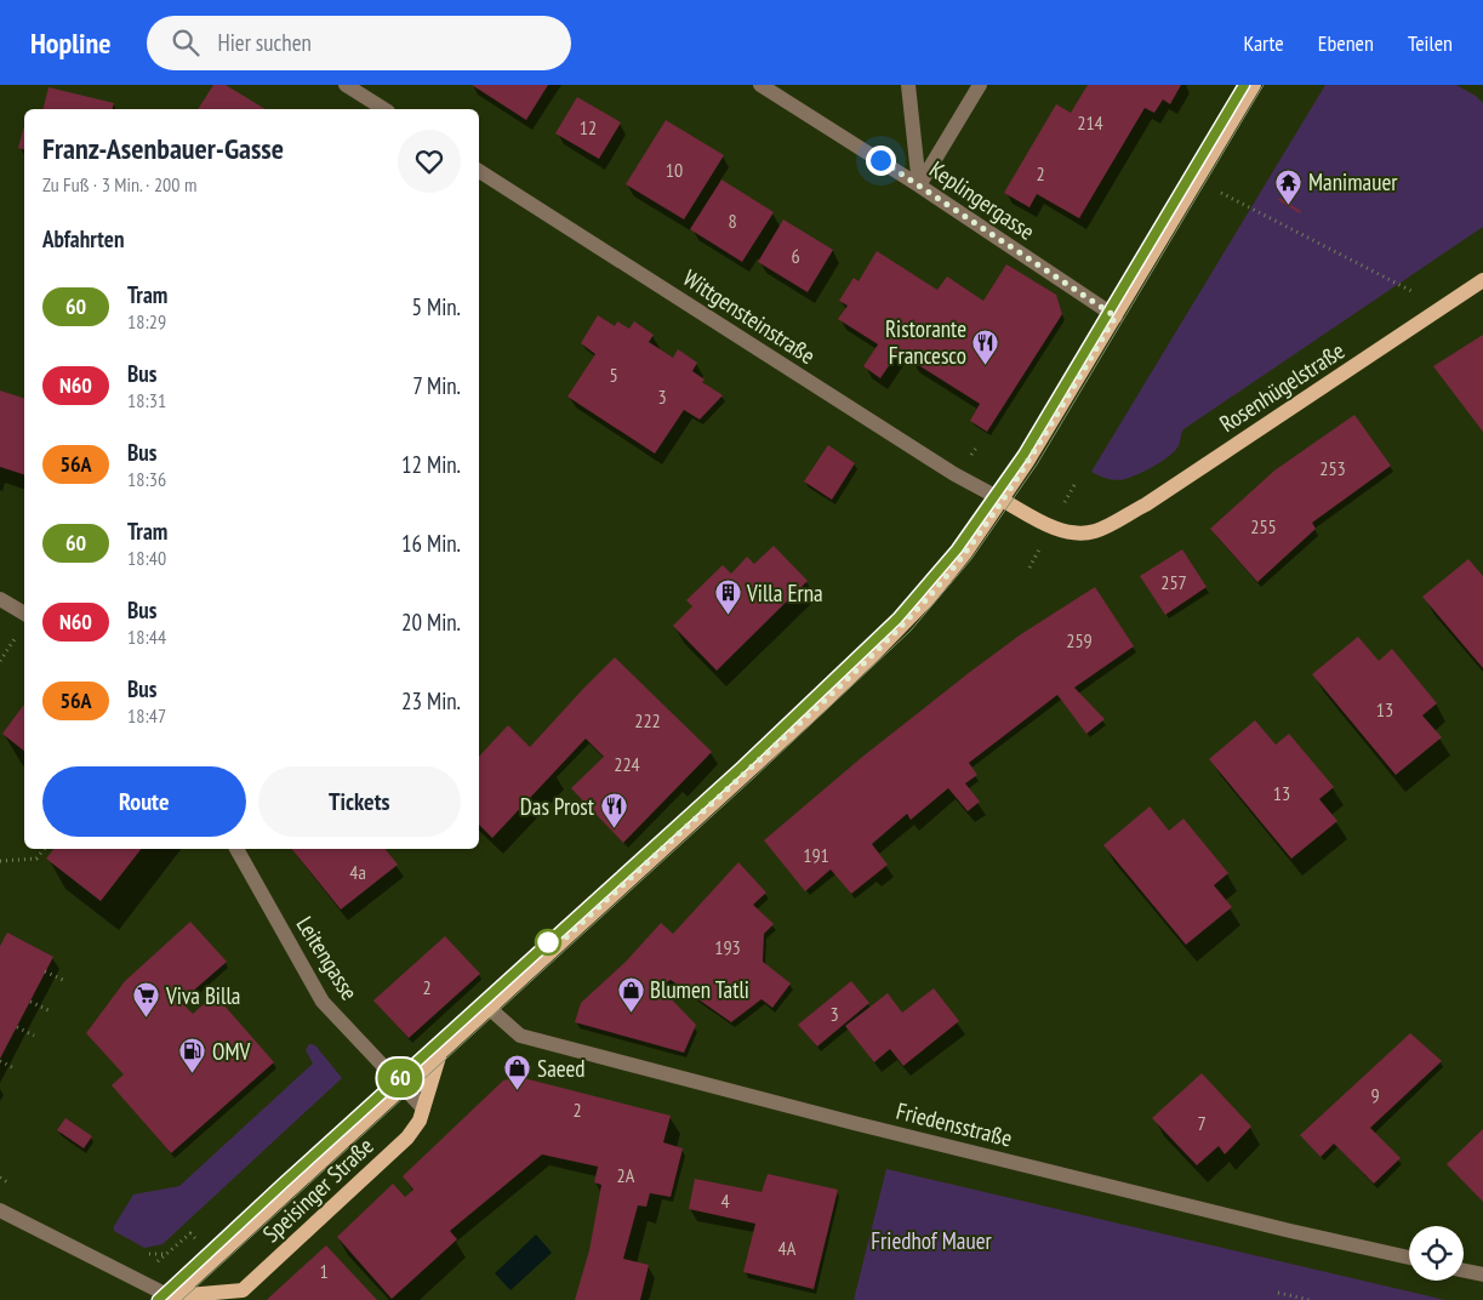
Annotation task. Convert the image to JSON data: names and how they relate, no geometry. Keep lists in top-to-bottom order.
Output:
{
  "streets": {
    "main road": ["Rosenhügelstraße", "Speisinger Straße"],
    "street": [
      "Keplingergasse",
      "Wittgensteinstraße",
      "Leitengasse",
      "Friedensstraße"
    ]
  },
  "crossings": [
    ["Keplingergasse", "Speisinger Straße"],
    ["Wittgensteinstraße", "Rosenhügelstraße"],
    ["Wittgensteinstraße", "Speisinger Straße"],
    ["Rosenhügelstraße", "Speisinger Straße"],
    ["Leitengasse", "Speisinger Straße"],
    ["Friedensstraße", "Speisinger Straße"]
  ],
  "parks": ["Friedhof Mauer"],
  "places": {
    "temple": ["Manimauer"],
    "restaurant": ["Ristorante Francesco", "Das Prost"],
    "building": ["Villa Erna"],
    "shop": ["Blumen Tatli", "Saeed"],
    "supermarket": ["Viva Billa"],
    "fuel station": ["OMV"]
  },
  "lines": ["tram line 60"],
  "house_numbers": [
    "214",
    "12",
    "10",
    "2",
    "8",
    "6",
    "5",
    "3",
    "253",
    "255",
    "257",
    "259",
    "13",
    "222",
    "224",
    "13",
    "191",
    "4a",
    "193",
    "2",
    "3",
    "9",
    "2",
    "7",
    "2A",
    "4",
    "4A",
    "1"
  ],
  "page": {
    "header": "Hopline",
    "search": "Hier suchen",
    "nav": ["Karte", "Ebenen", "Teilen"],
    "on_map": "60",
    "heading": [
      ["Franz-Asenbauer-Gasse", "Zu Fuß · 3 Min. · 200 m"],
      "Abfahrten"
    ],
    "list": [
      {
        "mark": "60",
        "name": "Tram",
        "note": "18:29",
        "value": "5 Min."
      },
      {
        "mark": "N60",
        "name": "Bus",
        "note": "18:31",
        "value": "7 Min."
      },
      {
        "mark": "56A",
        "name": "Bus",
        "note": "18:36",
        "value": "12 Min."
      },
      {
        "mark": "60",
        "name": "Tram",
        "note": "18:40",
        "value": "16 Min."
      },
      {
        "mark": "N60",
        "name": "Bus",
        "note": "18:44",
        "value": "20 Min."
      },
      {
        "mark": "56A",
        "name": "Bus",
        "note": "18:47",
        "value": "23 Min."
      }
    ],
    "buttons": ["Route", "Tickets"]
  }
}
